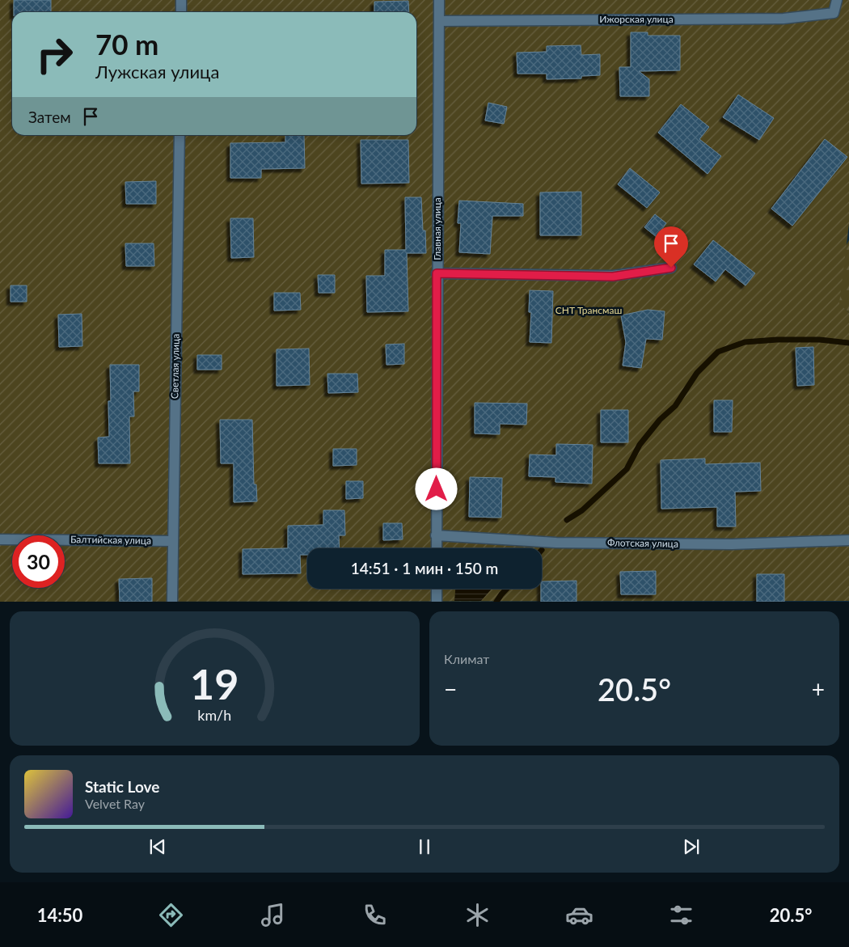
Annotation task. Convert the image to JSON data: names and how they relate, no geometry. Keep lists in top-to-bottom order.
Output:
{
  "streets": {
    "street": [
      "Ижорская улица",
      "Главная улица",
      "Светлая улица",
      "Балтийская улица",
      "Флотская улица"
    ]
  },
  "crossings": [
    ["Ижорская улица", "Главная улица"],
    ["Главная улица", "Флотская улица"],
    ["Светлая улица", "Балтийская улица"]
  ],
  "parks": ["СНТ Трансмаш"],
  "page": {
    "turn": ["70 m", "Лужская улица"],
    "then": "Затем",
    "limit": "30",
    "trip": "14:51 · 1 мин · 150 m",
    "tile": "Климат",
    "heat": ["−", "20.5°", "+"],
    "song": ["Static Love", "Velvet Ray"],
    "tabs": ["14:50", "20.5°"],
    "gauge": ["19", "km/h"]
  }
}
